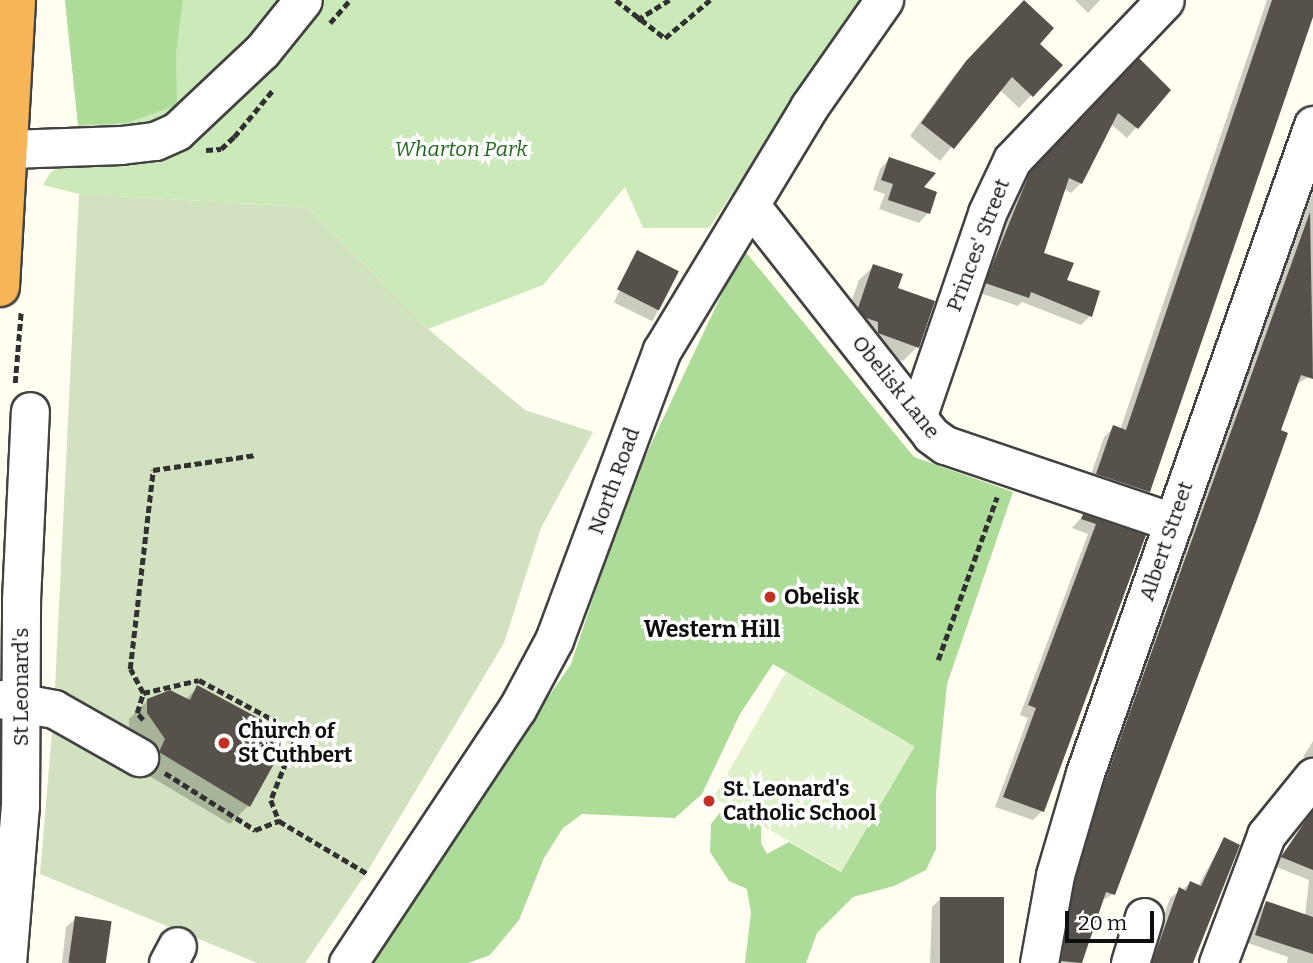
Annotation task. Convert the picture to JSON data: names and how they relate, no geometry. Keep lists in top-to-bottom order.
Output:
{
  "streets": {
    "street": [
      "Princes' Street",
      "Obelisk Lane",
      "North Road",
      "Albert Street",
      "St Leonard's"
    ]
  },
  "crossings": [
    ["Princes' Street", "Obelisk Lane"],
    ["Obelisk Lane", "North Road"],
    ["Obelisk Lane", "Albert Street"]
  ],
  "districts": ["Western Hill"],
  "parks": ["Wharton Park"],
  "places": ["Obelisk", "Church of St Cuthbert", "St. Leonard's Catholic School"],
  "scale_bar": "20 m"
}
